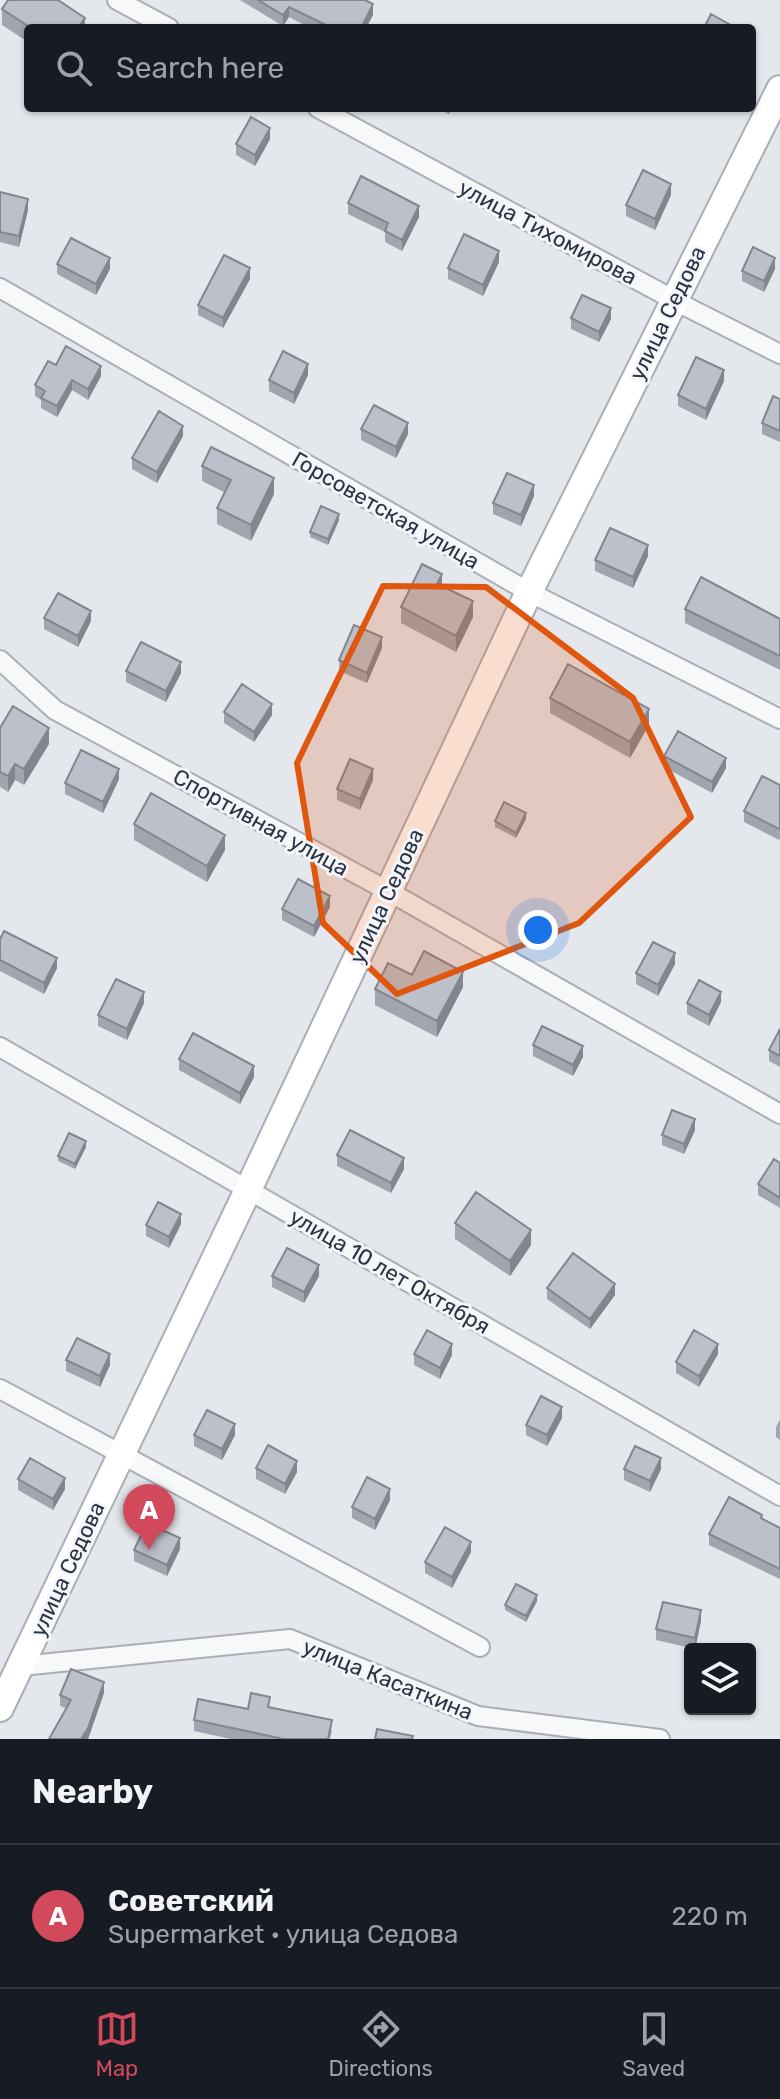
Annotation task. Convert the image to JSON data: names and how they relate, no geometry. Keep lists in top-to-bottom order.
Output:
{
  "streets": {
    "street": [
      "улица Тихомирова",
      "улица Седова",
      "Горсоветская улица",
      "Спортивная улица",
      "улица 10 лет Октября",
      "улица Касаткина"
    ]
  },
  "crossings": [
    ["улица Тихомирова", "улица Седова"],
    ["улица Седова", "Горсоветская улица"],
    ["улица Седова", "Спортивная улица"],
    ["улица Седова", "улица 10 лет Октября"],
    ["улица Седова", "улица Касаткина"]
  ],
  "page": {
    "search": "Search here",
    "pins": "A",
    "heading": "Nearby",
    "list": [
      {
        "mark": "A",
        "name": "Советский",
        "note": "Supermarket · улица Седова",
        "value": "220 m"
      }
    ],
    "nav": ["Map", "Directions", "Saved"]
  }
}
